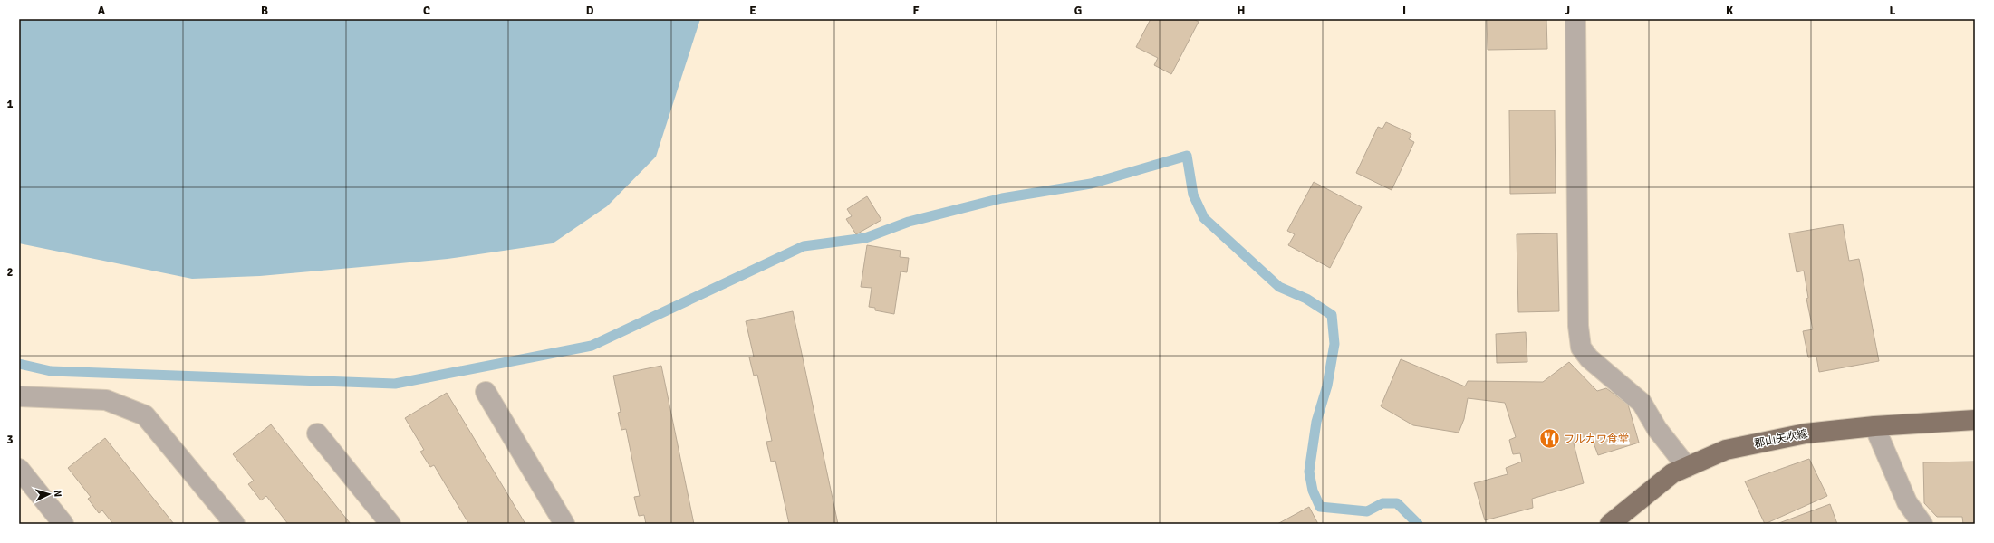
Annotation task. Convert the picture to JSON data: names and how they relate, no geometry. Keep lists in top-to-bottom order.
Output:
{
  "streets": {
    "main road": ["郡山矢吹線"]
  },
  "places": {
    "restaurant": ["フルカワ食堂"]
  },
  "north": "right",
  "grid": {
    "columns": [
      "A",
      "B",
      "C",
      "D",
      "E",
      "F",
      "G",
      "H",
      "I",
      "J",
      "K",
      "L"
    ],
    "rows": ["1", "2", "3"]
  }
}
